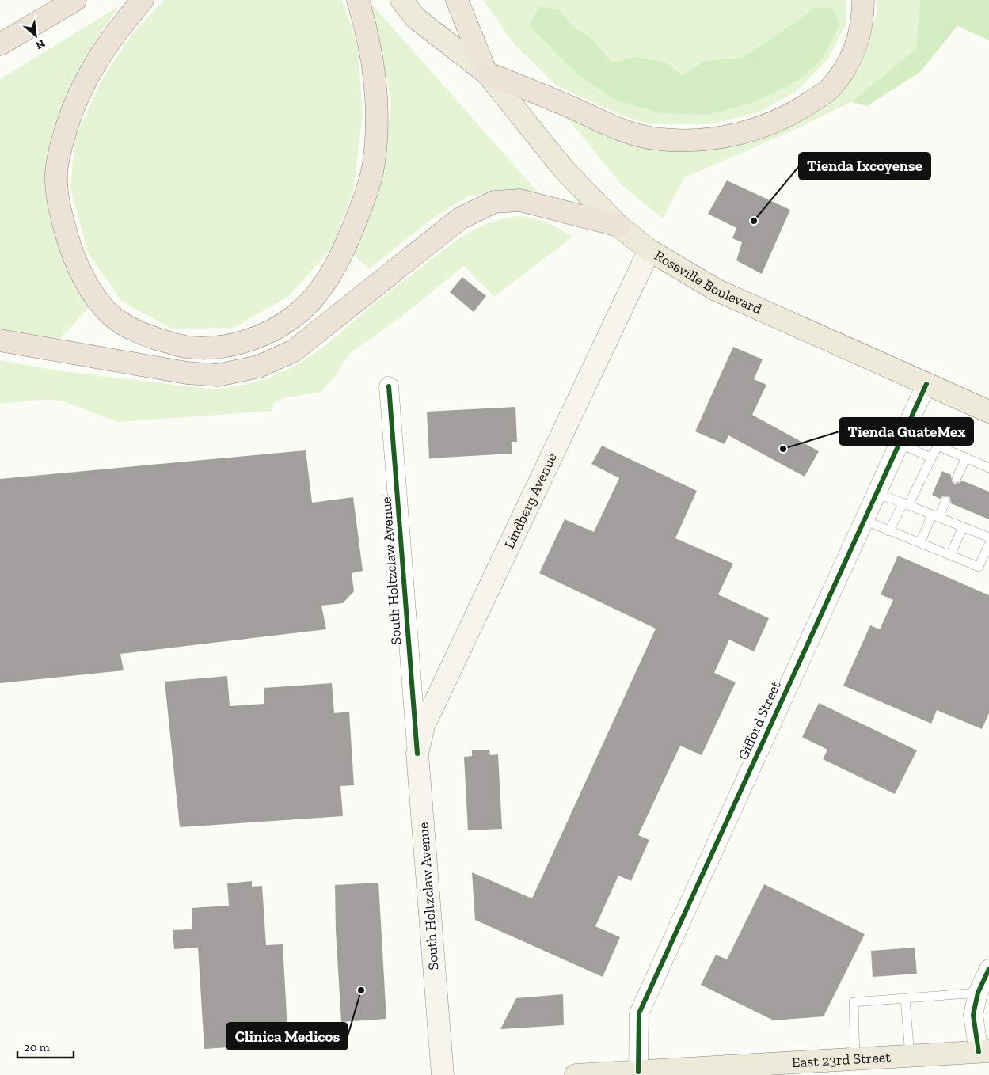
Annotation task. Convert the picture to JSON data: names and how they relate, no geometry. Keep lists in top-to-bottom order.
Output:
{
  "streets": {
    "highway": ["Rossville Boulevard"],
    "main road": ["Lindberg Avenue", "South Holtzclaw Avenue", "East 23rd Street"],
    "street": ["Gifford Street"]
  },
  "crossings": [
    ["Rossville Boulevard", "Lindberg Avenue"],
    ["Rossville Boulevard", "Gifford Street"],
    ["Lindberg Avenue", "South Holtzclaw Avenue"],
    ["Gifford Street", "East 23rd Street"]
  ],
  "places": ["Tienda Ixcoyense", "Tienda GuateMex", "Clinica Medicos"],
  "scale_bar": "20 m",
  "north": "bottom right"
}
